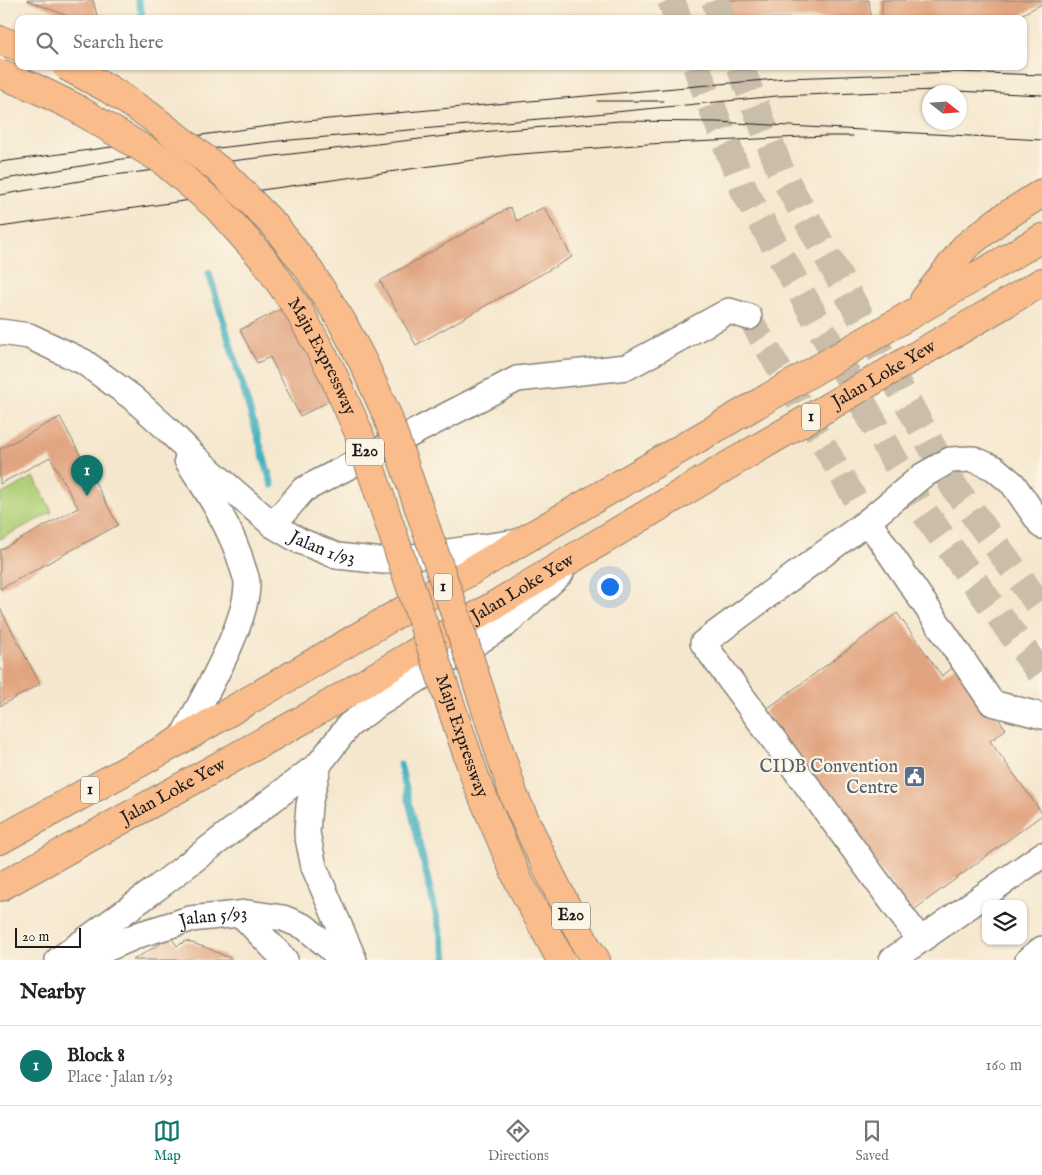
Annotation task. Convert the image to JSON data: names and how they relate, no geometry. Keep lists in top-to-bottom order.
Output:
{
  "streets": {
    "highway": [
      "Maju Expressway",
      "Jalan Loke Yew",
      "1",
      "E20"
    ],
    "street": ["Jalan 1/93", "Jalan 5/93"]
  },
  "crossings": [
    ["1", "Jalan 1/93"]
  ],
  "places": {
    "public building": ["CIDB Convention Centre"]
  },
  "scale_bar": "20 m",
  "north": "right",
  "page": {
    "search": "Search here",
    "pins": "1",
    "scale": "20 m",
    "heading": "Nearby",
    "list": [
      {
        "mark": "1",
        "name": "Block 8",
        "note": "Place · Jalan 1/93",
        "value": "160 m"
      }
    ],
    "nav": ["Map", "Directions", "Saved"]
  }
}
